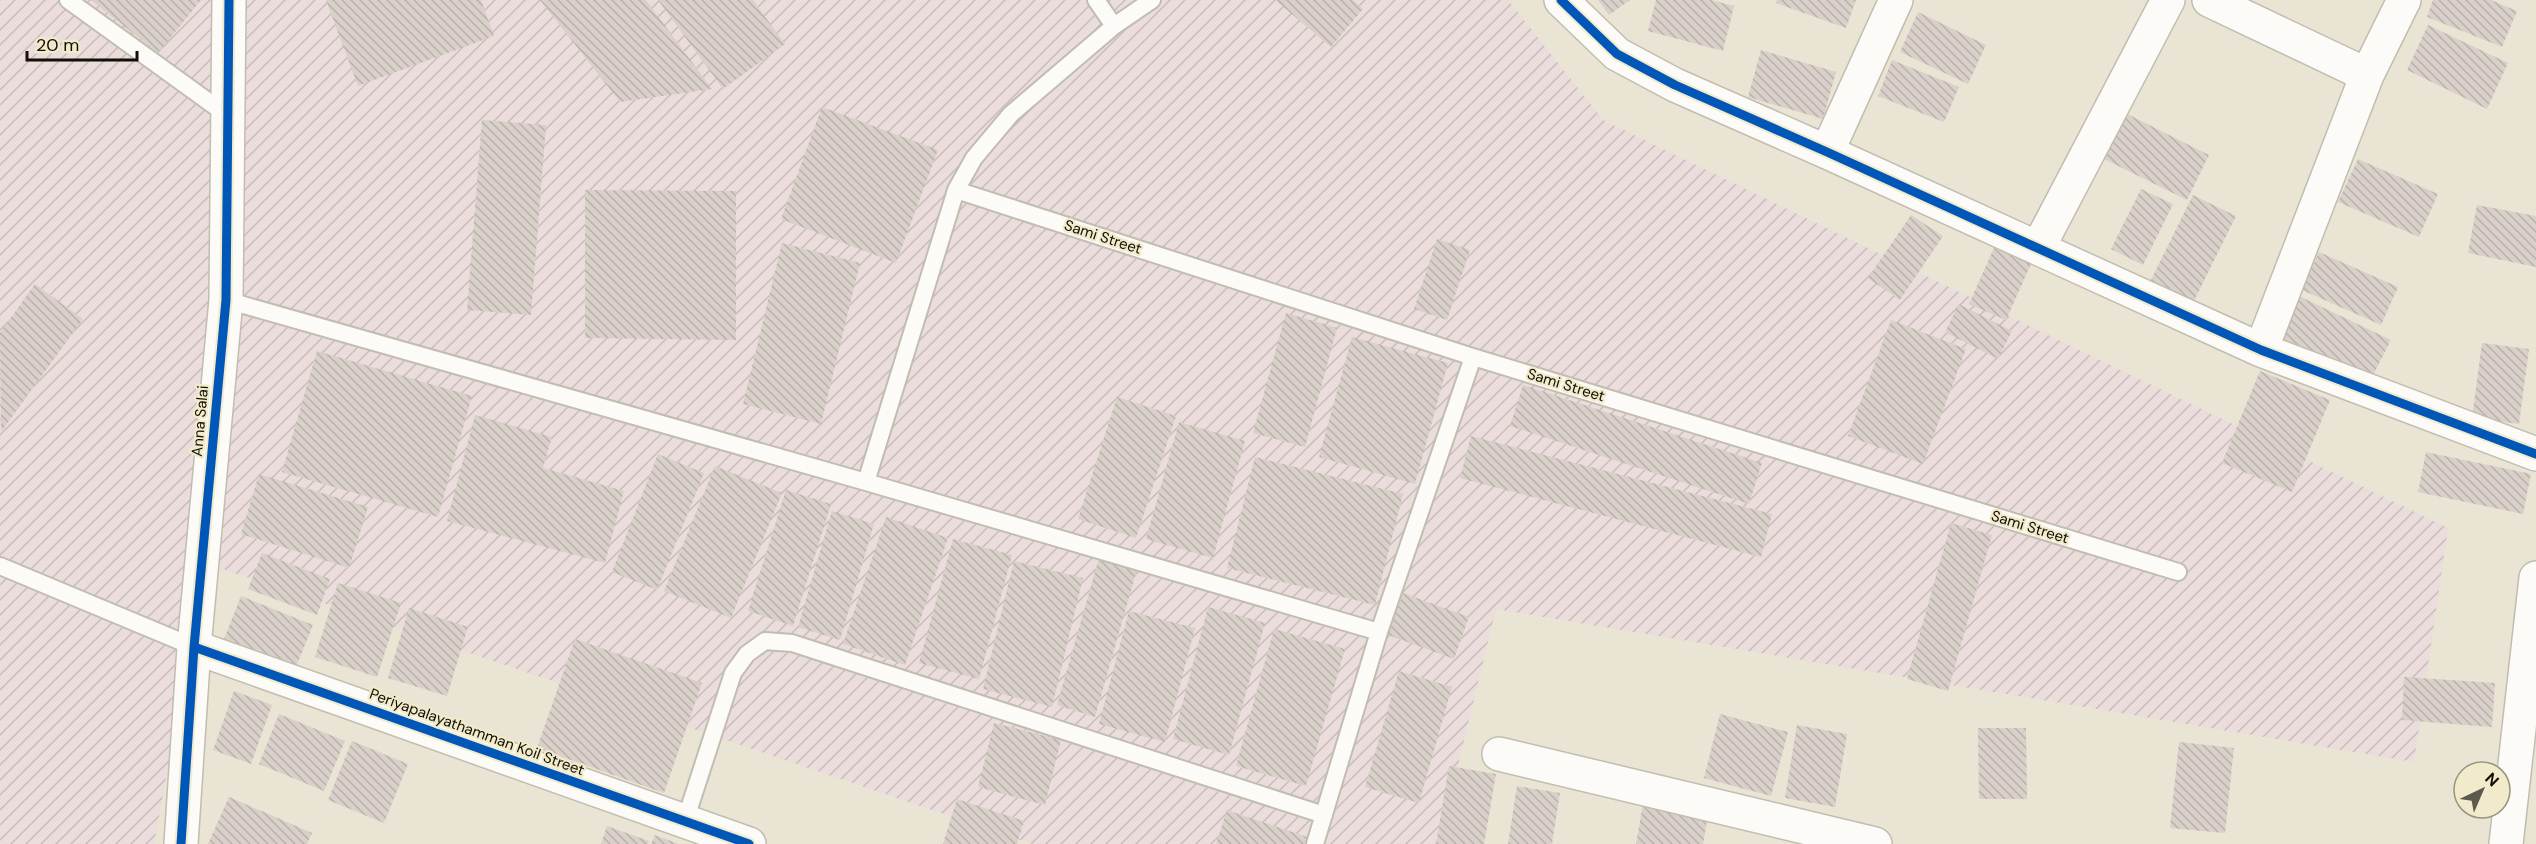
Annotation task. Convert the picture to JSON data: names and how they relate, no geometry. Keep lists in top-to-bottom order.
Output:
{
  "streets": {
    "street": ["Anna Salai", "Periyapalayathamman Koil Street"],
    "lane": ["Sami Street"]
  },
  "crossings": [
    ["Anna Salai", "Periyapalayathamman Koil Street"]
  ],
  "scale_bar": "20 m",
  "north": "top right"
}
